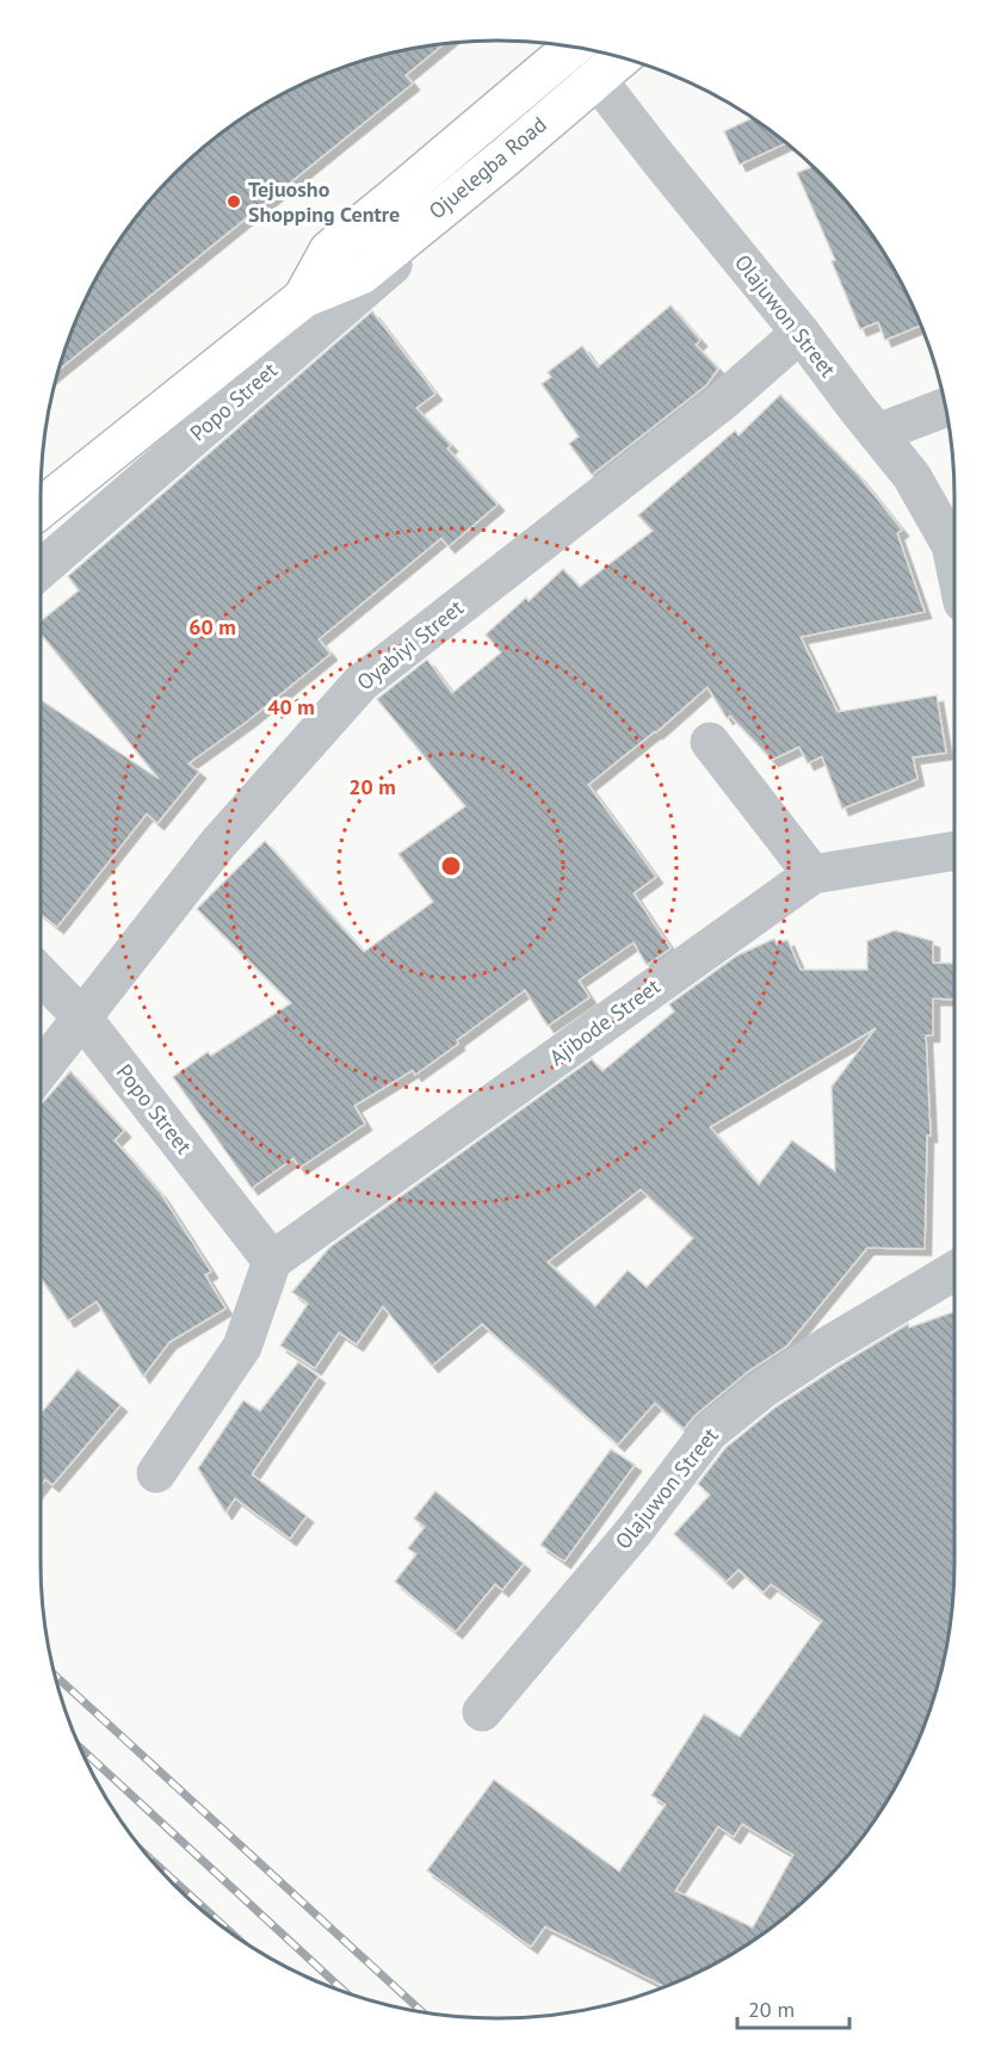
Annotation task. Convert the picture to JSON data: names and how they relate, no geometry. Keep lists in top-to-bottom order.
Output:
{
  "streets": {
    "main road": ["Ojuelegba Road"],
    "street": [
      "Olajuwon Street",
      "Popo Street",
      "Oyabiyi Street",
      "Ajibode Street"
    ]
  },
  "crossings": [
    ["Ojuelegba Road", "Olajuwon Street"],
    ["Ojuelegba Road", "Popo Street"],
    ["Olajuwon Street", "Oyabiyi Street"],
    ["Popo Street", "Oyabiyi Street"],
    ["Popo Street", "Ajibode Street"]
  ],
  "places": ["Tejuosho Shopping Centre"],
  "scale_bar": "20 m",
  "rings": ["60 m", "40 m", "20 m"]
}
